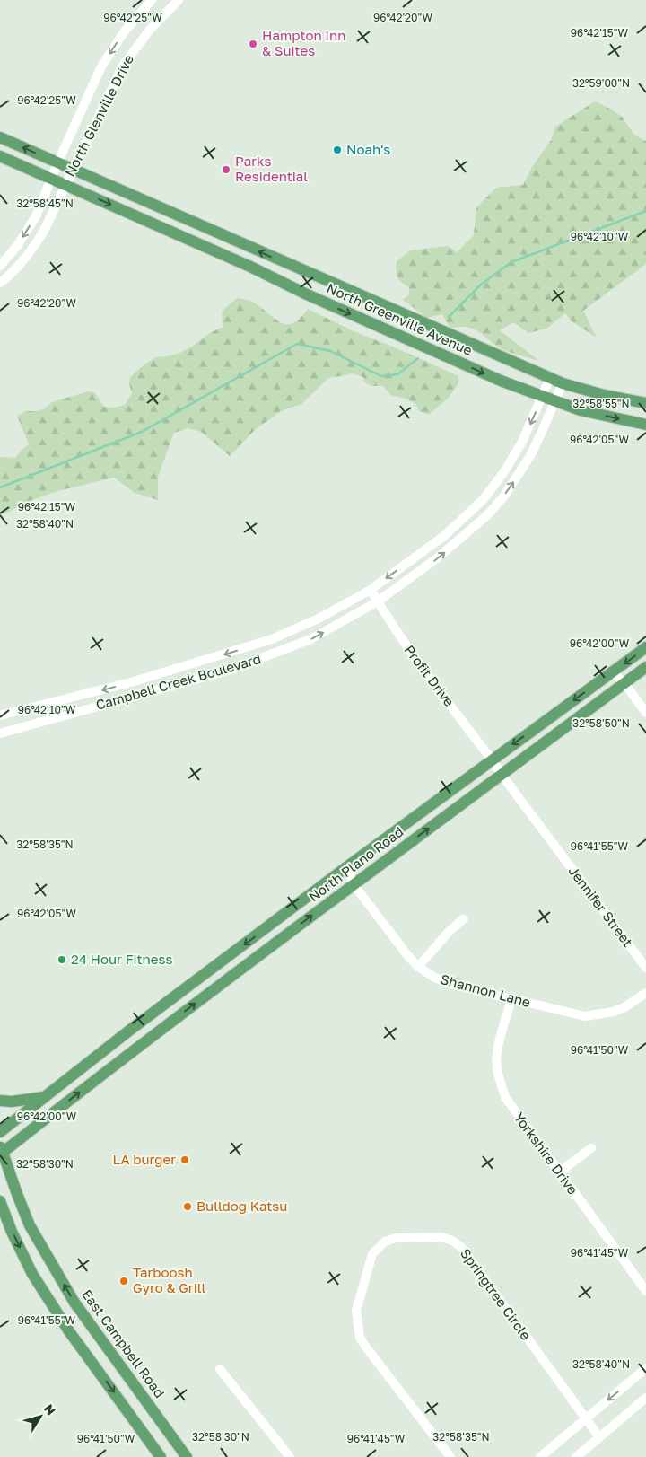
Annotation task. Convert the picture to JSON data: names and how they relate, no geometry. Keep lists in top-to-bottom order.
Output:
{
  "streets": {
    "main road": ["North Greenville Avenue", "North Plano Road", "East Campbell Road"],
    "street": [
      "North Glenville Drive",
      "Profit Drive",
      "Campbell Creek Boulevard",
      "Jennifer Street",
      "Shannon Lane",
      "Yorkshire Drive",
      "Springtree Circle"
    ]
  },
  "crossings": [
    ["North Glenville Drive", "North Greenville Avenue"],
    ["North Greenville Avenue", "Campbell Creek Boulevard"],
    ["Profit Drive", "Campbell Creek Boulevard"],
    ["Profit Drive", "North Plano Road"],
    ["Profit Drive", "Jennifer Street"],
    ["North Plano Road", "Jennifer Street"],
    ["North Plano Road", "Shannon Lane"],
    ["North Plano Road", "East Campbell Road"],
    ["Shannon Lane", "Yorkshire Drive"]
  ],
  "places": [
    "Hampton Inn & Suites",
    "Noah's",
    "Parks Residential",
    "24 Hour Fitness",
    "LA burger",
    "Bulldog Katsu",
    "Tarboosh Gyro & Grill"
  ],
  "north": "top right",
  "coordinates": [
    "96°42'20\"W",
    "96°42'25\"W",
    "96°42'15\"W",
    "32°59'00\"N",
    "32°58'45\"N",
    "96°42'10\"W",
    "32°58'55\"N",
    "96°42'05\"W",
    "32°58'40\"N",
    "96°42'00\"W",
    "32°58'50\"N",
    "32°58'35\"N",
    "96°41'55\"W",
    "96°41'50\"W",
    "32°58'30\"N",
    "96°41'45\"W"
  ]
}
